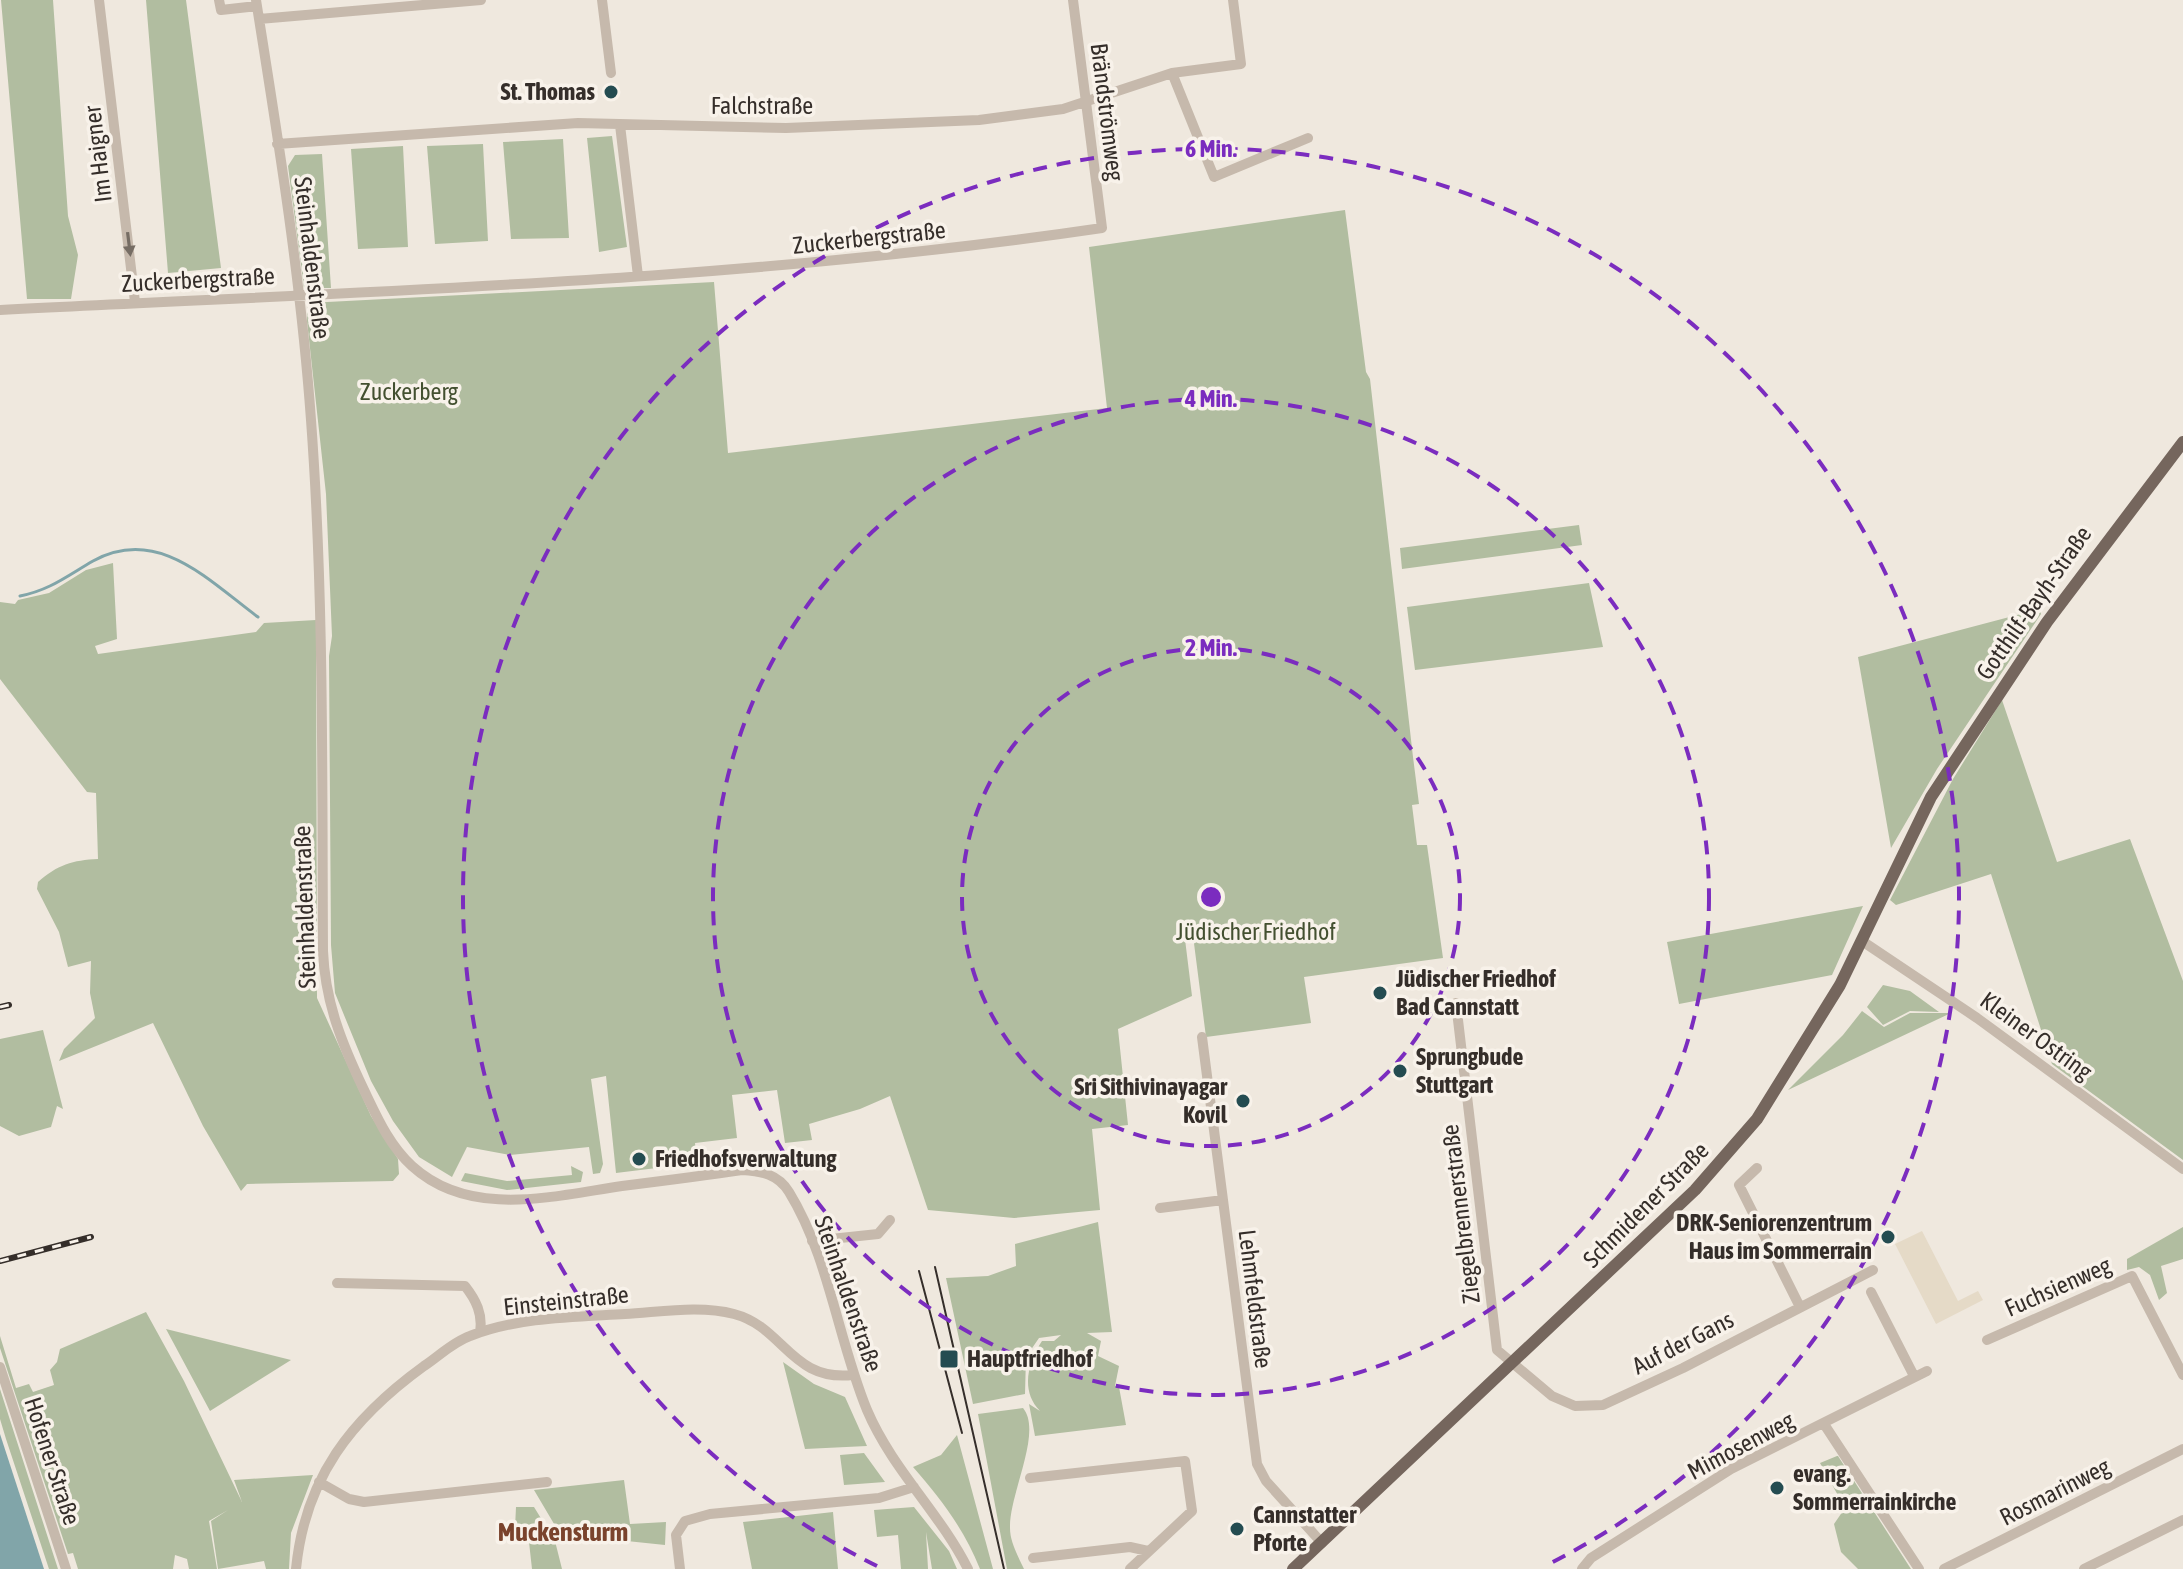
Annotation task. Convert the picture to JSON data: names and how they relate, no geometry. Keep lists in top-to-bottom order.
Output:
{
  "streets": {
    "main road": ["Gotthilf-Bayh-Straße", "Schmidener Straße"],
    "street": [
      "Falchstraße",
      "Brändströmweg",
      "Im Haigner",
      "Zuckerbergstraße",
      "Steinhaldenstraße",
      "Kleiner Ostring",
      "Ziegelbrennerstraße",
      "Fuchsienweg",
      "Lehmfeldstraße",
      "Einsteinstraße",
      "Auf der Gans",
      "Mimosenweg",
      "Hofener Straße",
      "Rosmarinweg"
    ]
  },
  "crossings": [
    ["Falchstraße", "Brändströmweg"],
    ["Falchstraße", "Steinhaldenstraße"],
    ["Brändströmweg", "Zuckerbergstraße"],
    ["Im Haigner", "Zuckerbergstraße"],
    ["Zuckerbergstraße", "Steinhaldenstraße"],
    ["Steinhaldenstraße", "Einsteinstraße"],
    ["Gotthilf-Bayh-Straße", "Schmidener Straße"],
    ["Kleiner Ostring", "Schmidener Straße"],
    ["Schmidener Straße", "Ziegelbrennerstraße"],
    ["Schmidener Straße", "Lehmfeldstraße"],
    ["Schmidener Straße", "Auf der Gans"]
  ],
  "one_way": ["Im Haigner"],
  "districts": ["Muckensturm"],
  "parks": ["Zuckerberg", "Jüdischer Friedhof"],
  "places": {
    "other": [
      "St. Thomas",
      "Jüdischer Friedhof Bad Cannstatt",
      "Sprungbude Stuttgart",
      "Sri Sithivinayagar Kovil",
      "Friedhofsverwaltung",
      "DRK-Seniorenzentrum Haus im Sommerrain",
      "evang. Sommerrainkirche",
      "Cannstatter Pforte"
    ],
    "transit": ["Hauptfriedhof"]
  },
  "rings": ["6 Min.", "4 Min.", "2 Min."]
}
